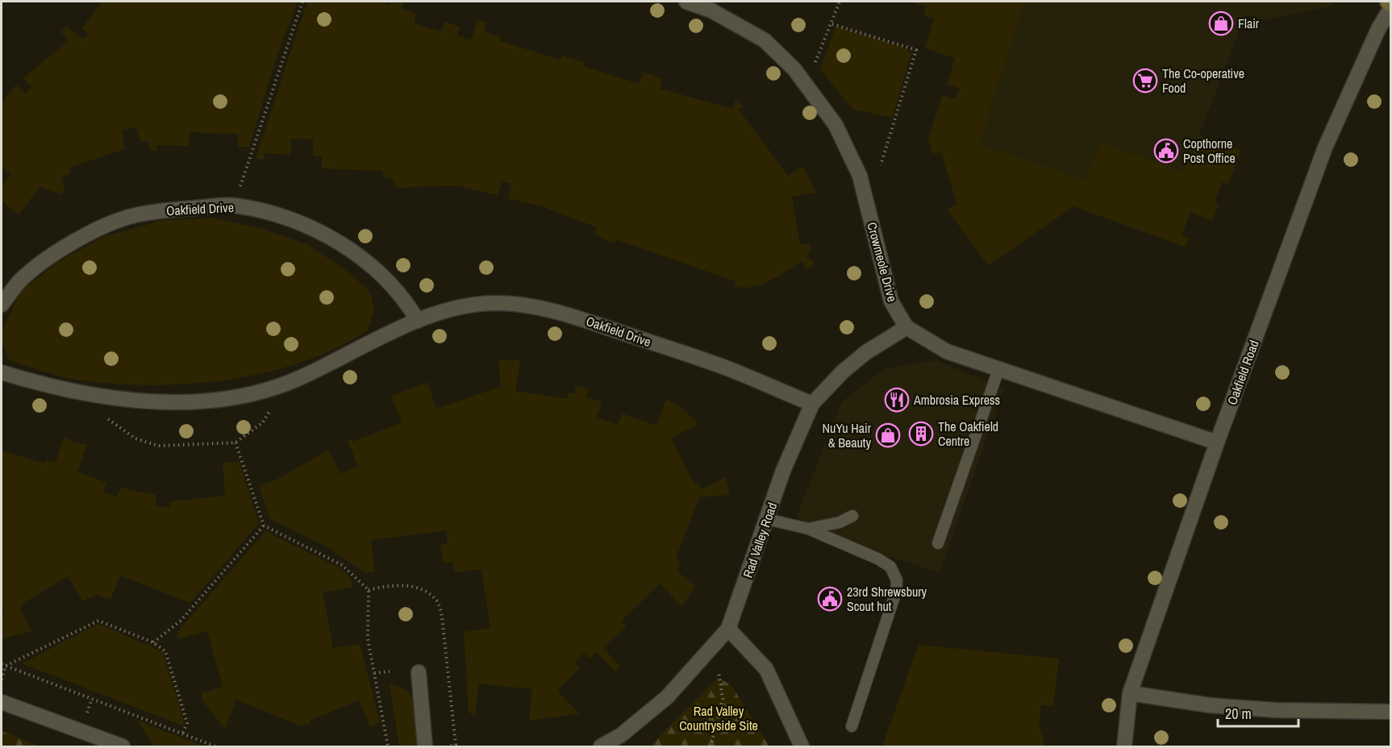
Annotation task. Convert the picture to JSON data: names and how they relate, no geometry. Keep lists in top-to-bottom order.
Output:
{
  "streets": {
    "street": [
      "Oakfield Drive",
      "Crowmeole Drive",
      "Oakfield Road",
      "Rad Valley Road"
    ]
  },
  "crossings": [
    ["Oakfield Drive", "Rad Valley Road"],
    ["Crowmeole Drive", "Oakfield Road"],
    ["Crowmeole Drive", "Rad Valley Road"]
  ],
  "parks": ["Rad Valley Countryside Site"],
  "places": {
    "shop": ["Flair", "NuYu Hair & Beauty"],
    "supermarket": ["The Co-operative Food"],
    "public building": ["Copthorne Post Office", "23rd Shrewsbury Scout hut"],
    "restaurant": ["Ambrosia Express"],
    "building": ["The Oakfield Centre"]
  },
  "scale_bar": "20 m"
}
